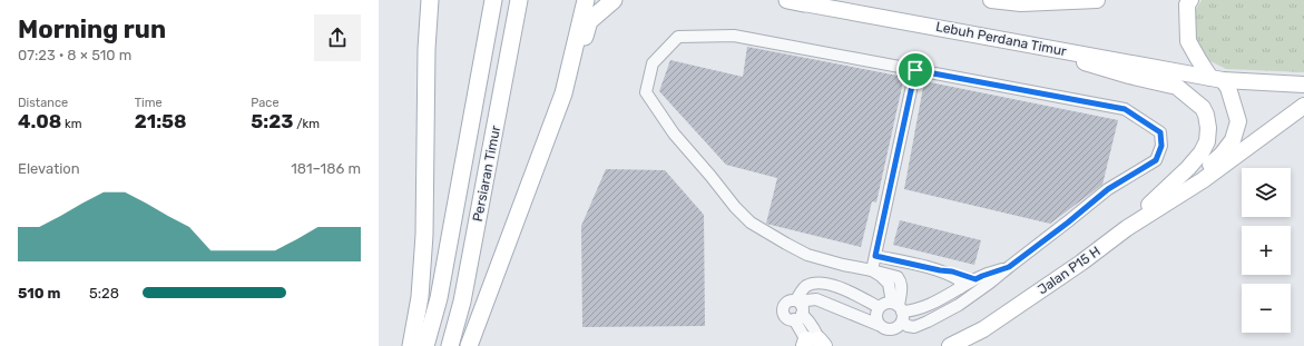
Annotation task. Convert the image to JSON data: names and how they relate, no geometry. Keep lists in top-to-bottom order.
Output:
{
  "streets": {
    "main road": ["Lebuh Perdana Timur", "Persiaran Timur", "Jalan P15 H"]
  },
  "crossings": [
    ["Lebuh Perdana Timur", "Jalan P15 H"]
  ],
  "page": {
    "heading": ["Morning run", "07:23 · 8 × 510 m"],
    "stats": [
      ["Distance", "4.08 km"],
      ["Time", "21:58"],
      ["Pace", "5:23 /km"]
    ],
    "chart": ["Elevation", "181–186 m"],
    "map_buttons": ["+", "−"],
    "list": [
      {
        "name": "510 m",
        "note": "5:28"
      }
    ]
  }
}
